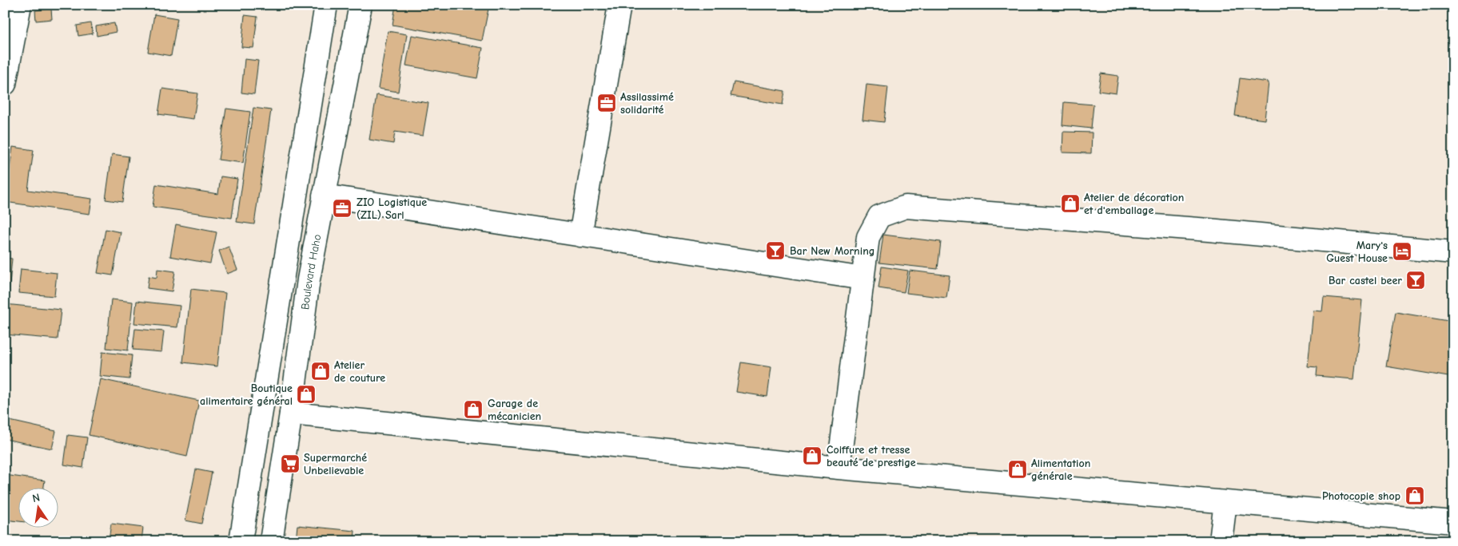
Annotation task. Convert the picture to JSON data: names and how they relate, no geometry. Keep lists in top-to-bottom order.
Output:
{
  "streets": {
    "street": ["Boulevard Haho"]
  },
  "places": {
    "office": ["Assilassimé solidarité", "ZIO Logistique (ZIL) Sarl"],
    "shop": [
      "Atelier de décoration et d'emballage",
      "Atelier de couture",
      "Boutique alimentaire général",
      "Garage de mécanicien",
      "Coiffure et tresse beauté de prestige",
      "Alimentation générale",
      "Photocopie shop"
    ],
    "bar": ["Bar New Morning", "Bar castel beer"],
    "hotel": ["Mary's Guest House"],
    "supermarket": ["Supermarché Unbelievable"]
  },
  "north": "top"
}
